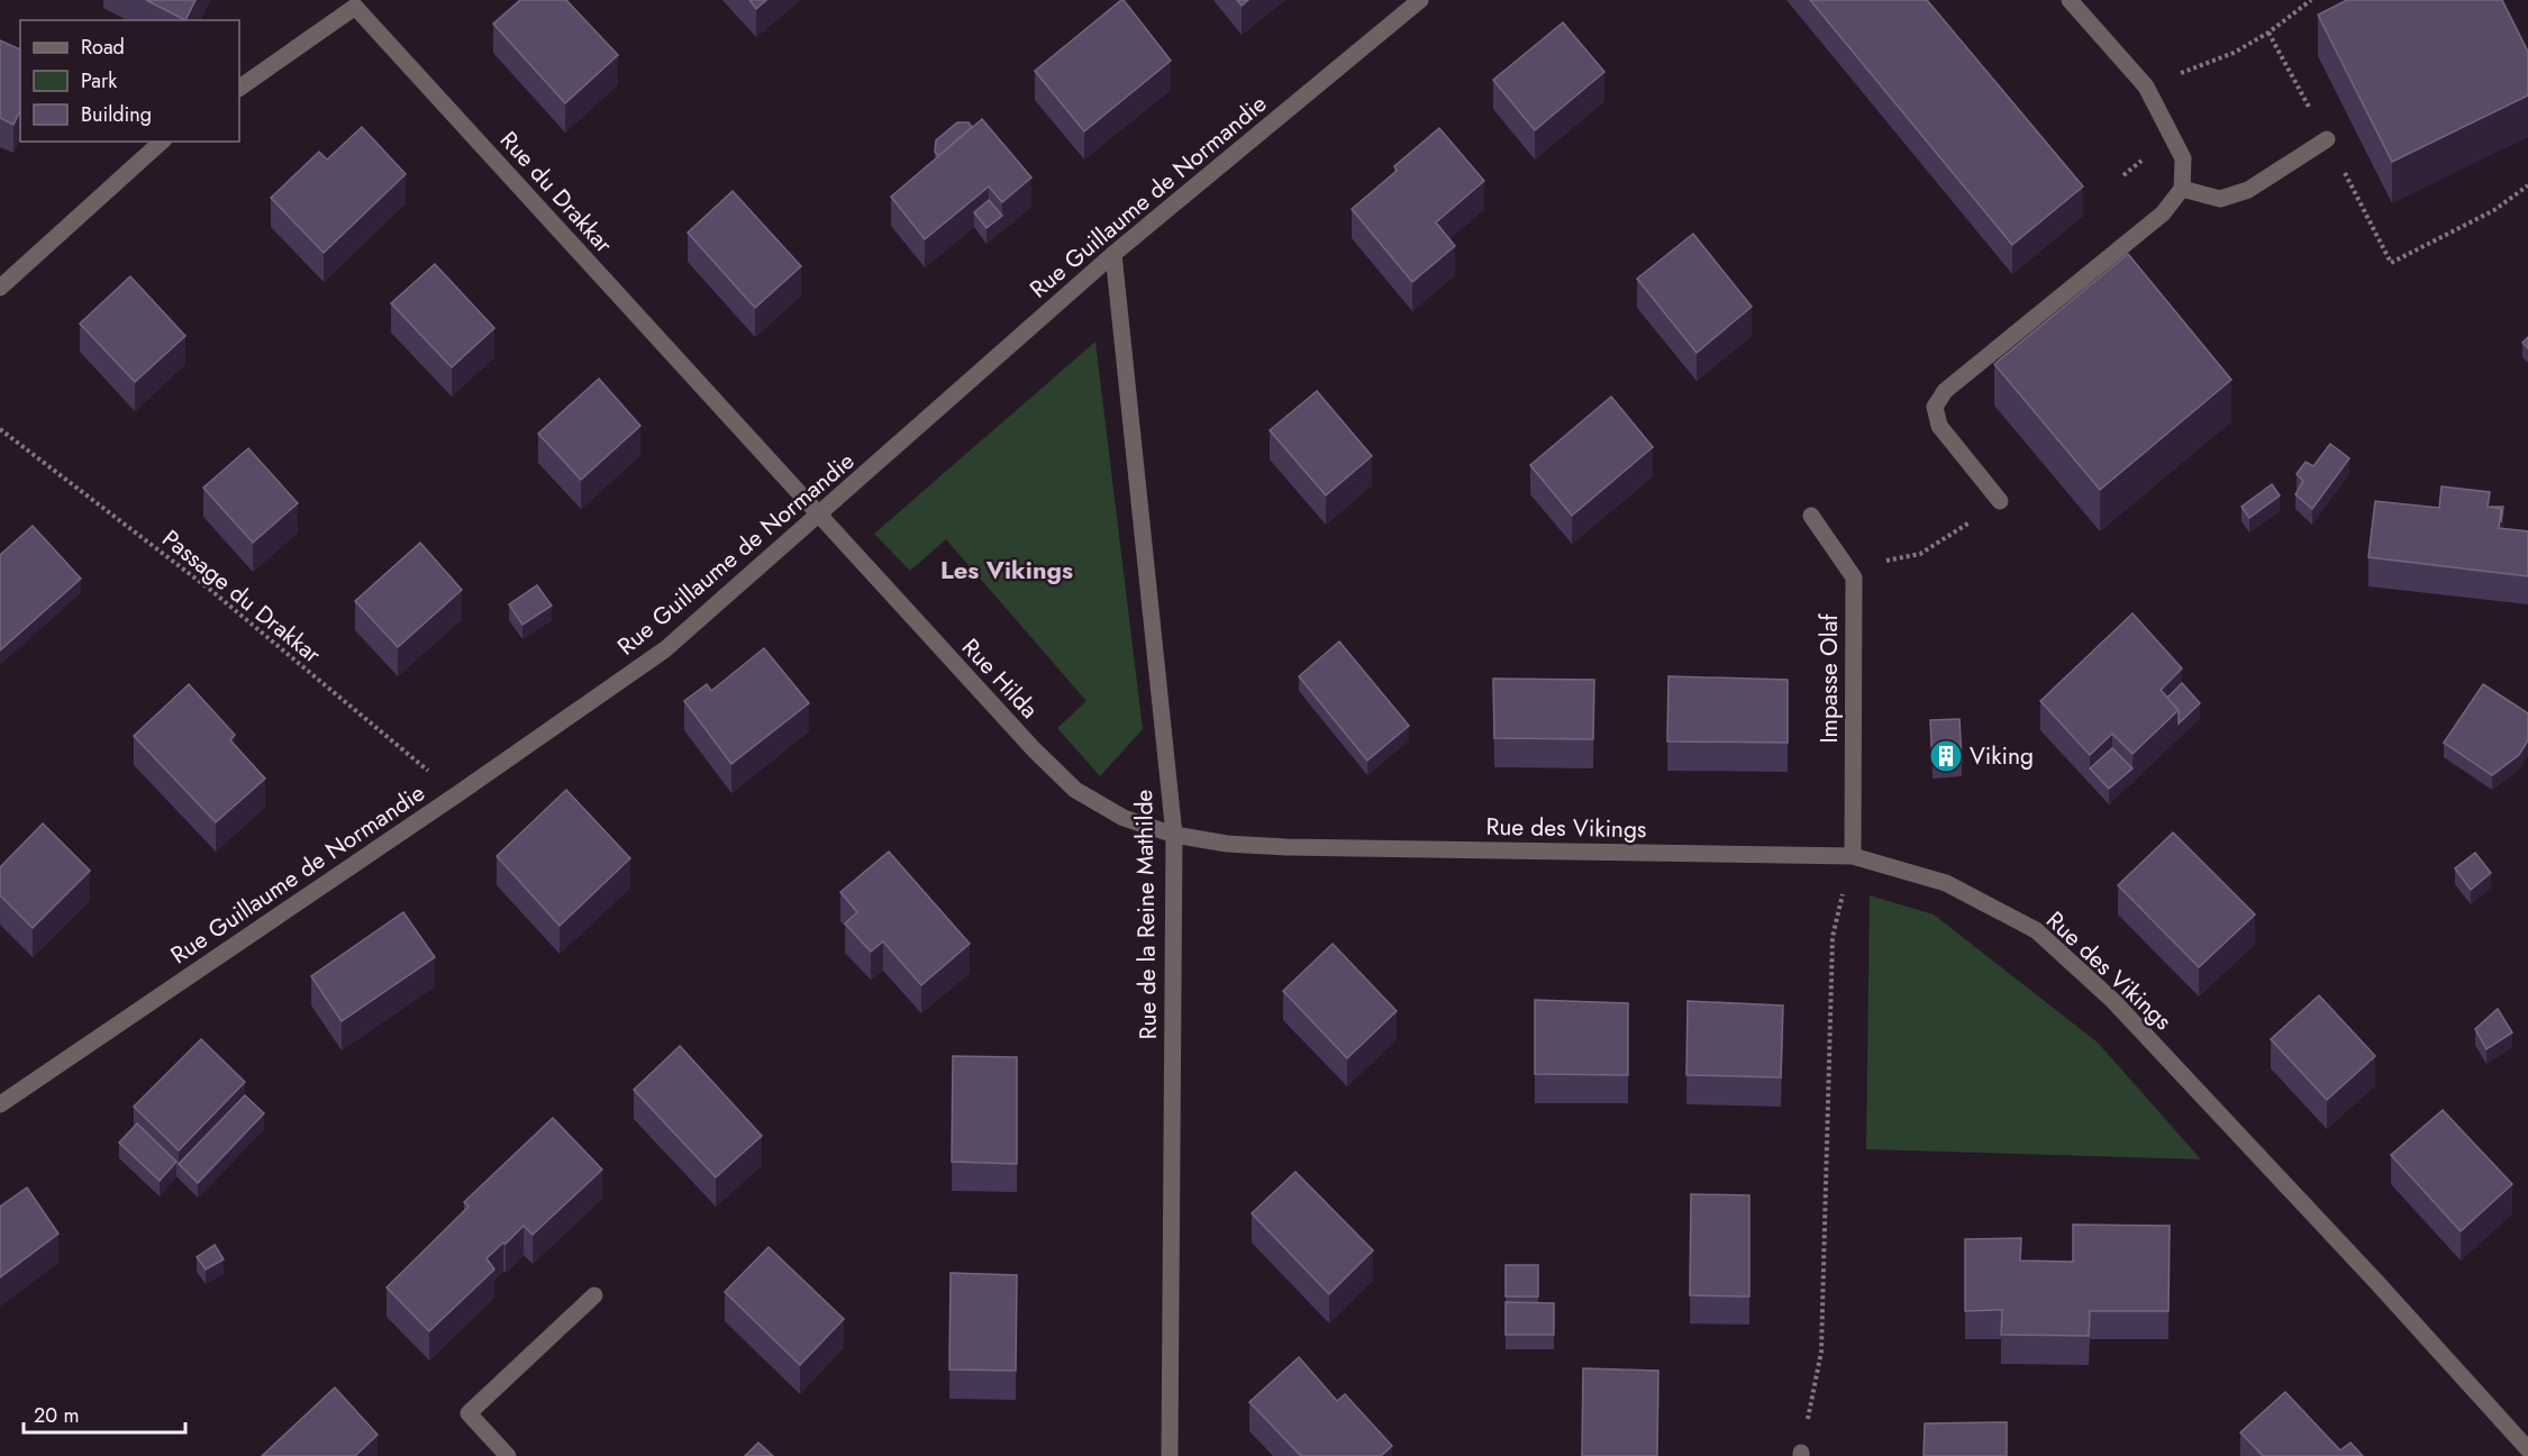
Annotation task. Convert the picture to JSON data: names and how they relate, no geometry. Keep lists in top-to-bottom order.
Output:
{
  "streets": {
    "street": [
      "Rue du Drakkar",
      "Rue Guillaume de Normandie",
      "Rue Hilda",
      "Impasse Olaf",
      "Rue des Vikings",
      "Rue de la Reine Mathilde"
    ],
    "path": ["Passage du Drakkar"]
  },
  "crossings": [
    ["Rue du Drakkar", "Rue Guillaume de Normandie"],
    ["Rue du Drakkar", "Rue Hilda"],
    ["Rue Guillaume de Normandie", "Passage du Drakkar"],
    ["Rue Guillaume de Normandie", "Rue Hilda"],
    ["Rue Guillaume de Normandie", "Rue de la Reine Mathilde"],
    ["Rue Hilda", "Rue des Vikings"],
    ["Rue Hilda", "Rue de la Reine Mathilde"],
    ["Impasse Olaf", "Rue des Vikings"],
    ["Rue des Vikings", "Rue de la Reine Mathilde"]
  ],
  "districts": ["Les Vikings"],
  "places": {
    "building": ["Viking"]
  },
  "legend": ["Road", "Park", "Building"],
  "scale_bar": "20 m"
}
